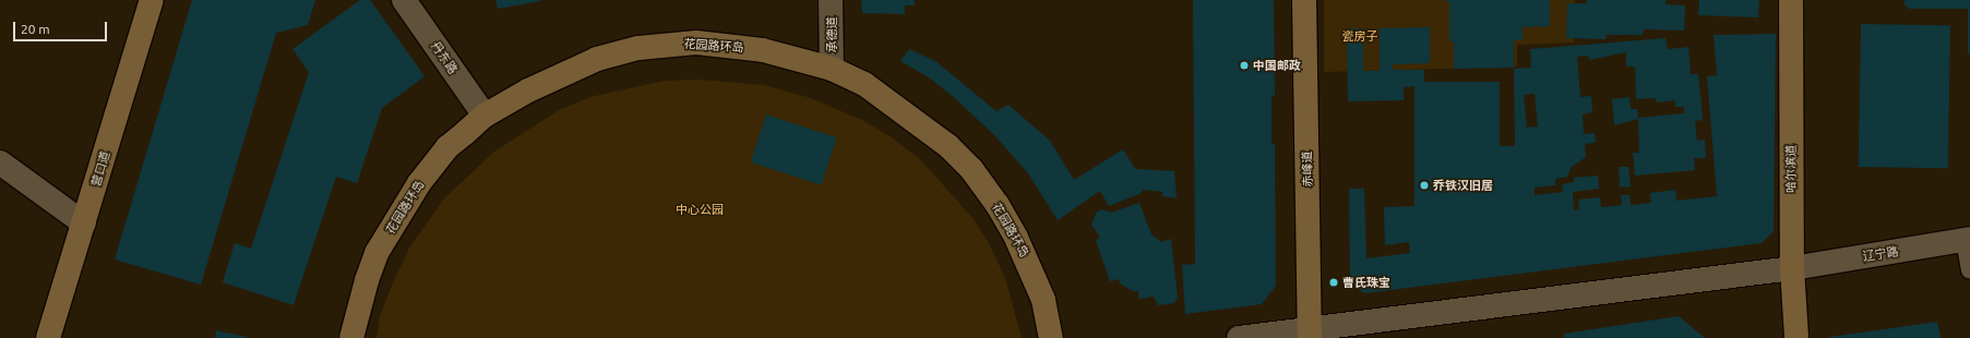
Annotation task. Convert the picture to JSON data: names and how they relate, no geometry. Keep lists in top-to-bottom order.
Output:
{
  "streets": {
    "street": [
      "承德道",
      "花园路环岛",
      "丹东路",
      "营口道",
      "赤峰道",
      "哈尔滨道",
      "辽宁路"
    ]
  },
  "crossings": [
    ["承德道", "花园路环岛"],
    ["花园路环岛", "丹东路"],
    ["赤峰道", "辽宁路"],
    ["哈尔滨道", "辽宁路"]
  ],
  "parks": ["瓷房子", "中心公园"],
  "places": ["中国邮政", "乔铁汉旧居", "曹氏珠宝"],
  "scale_bar": "20 m"
}
